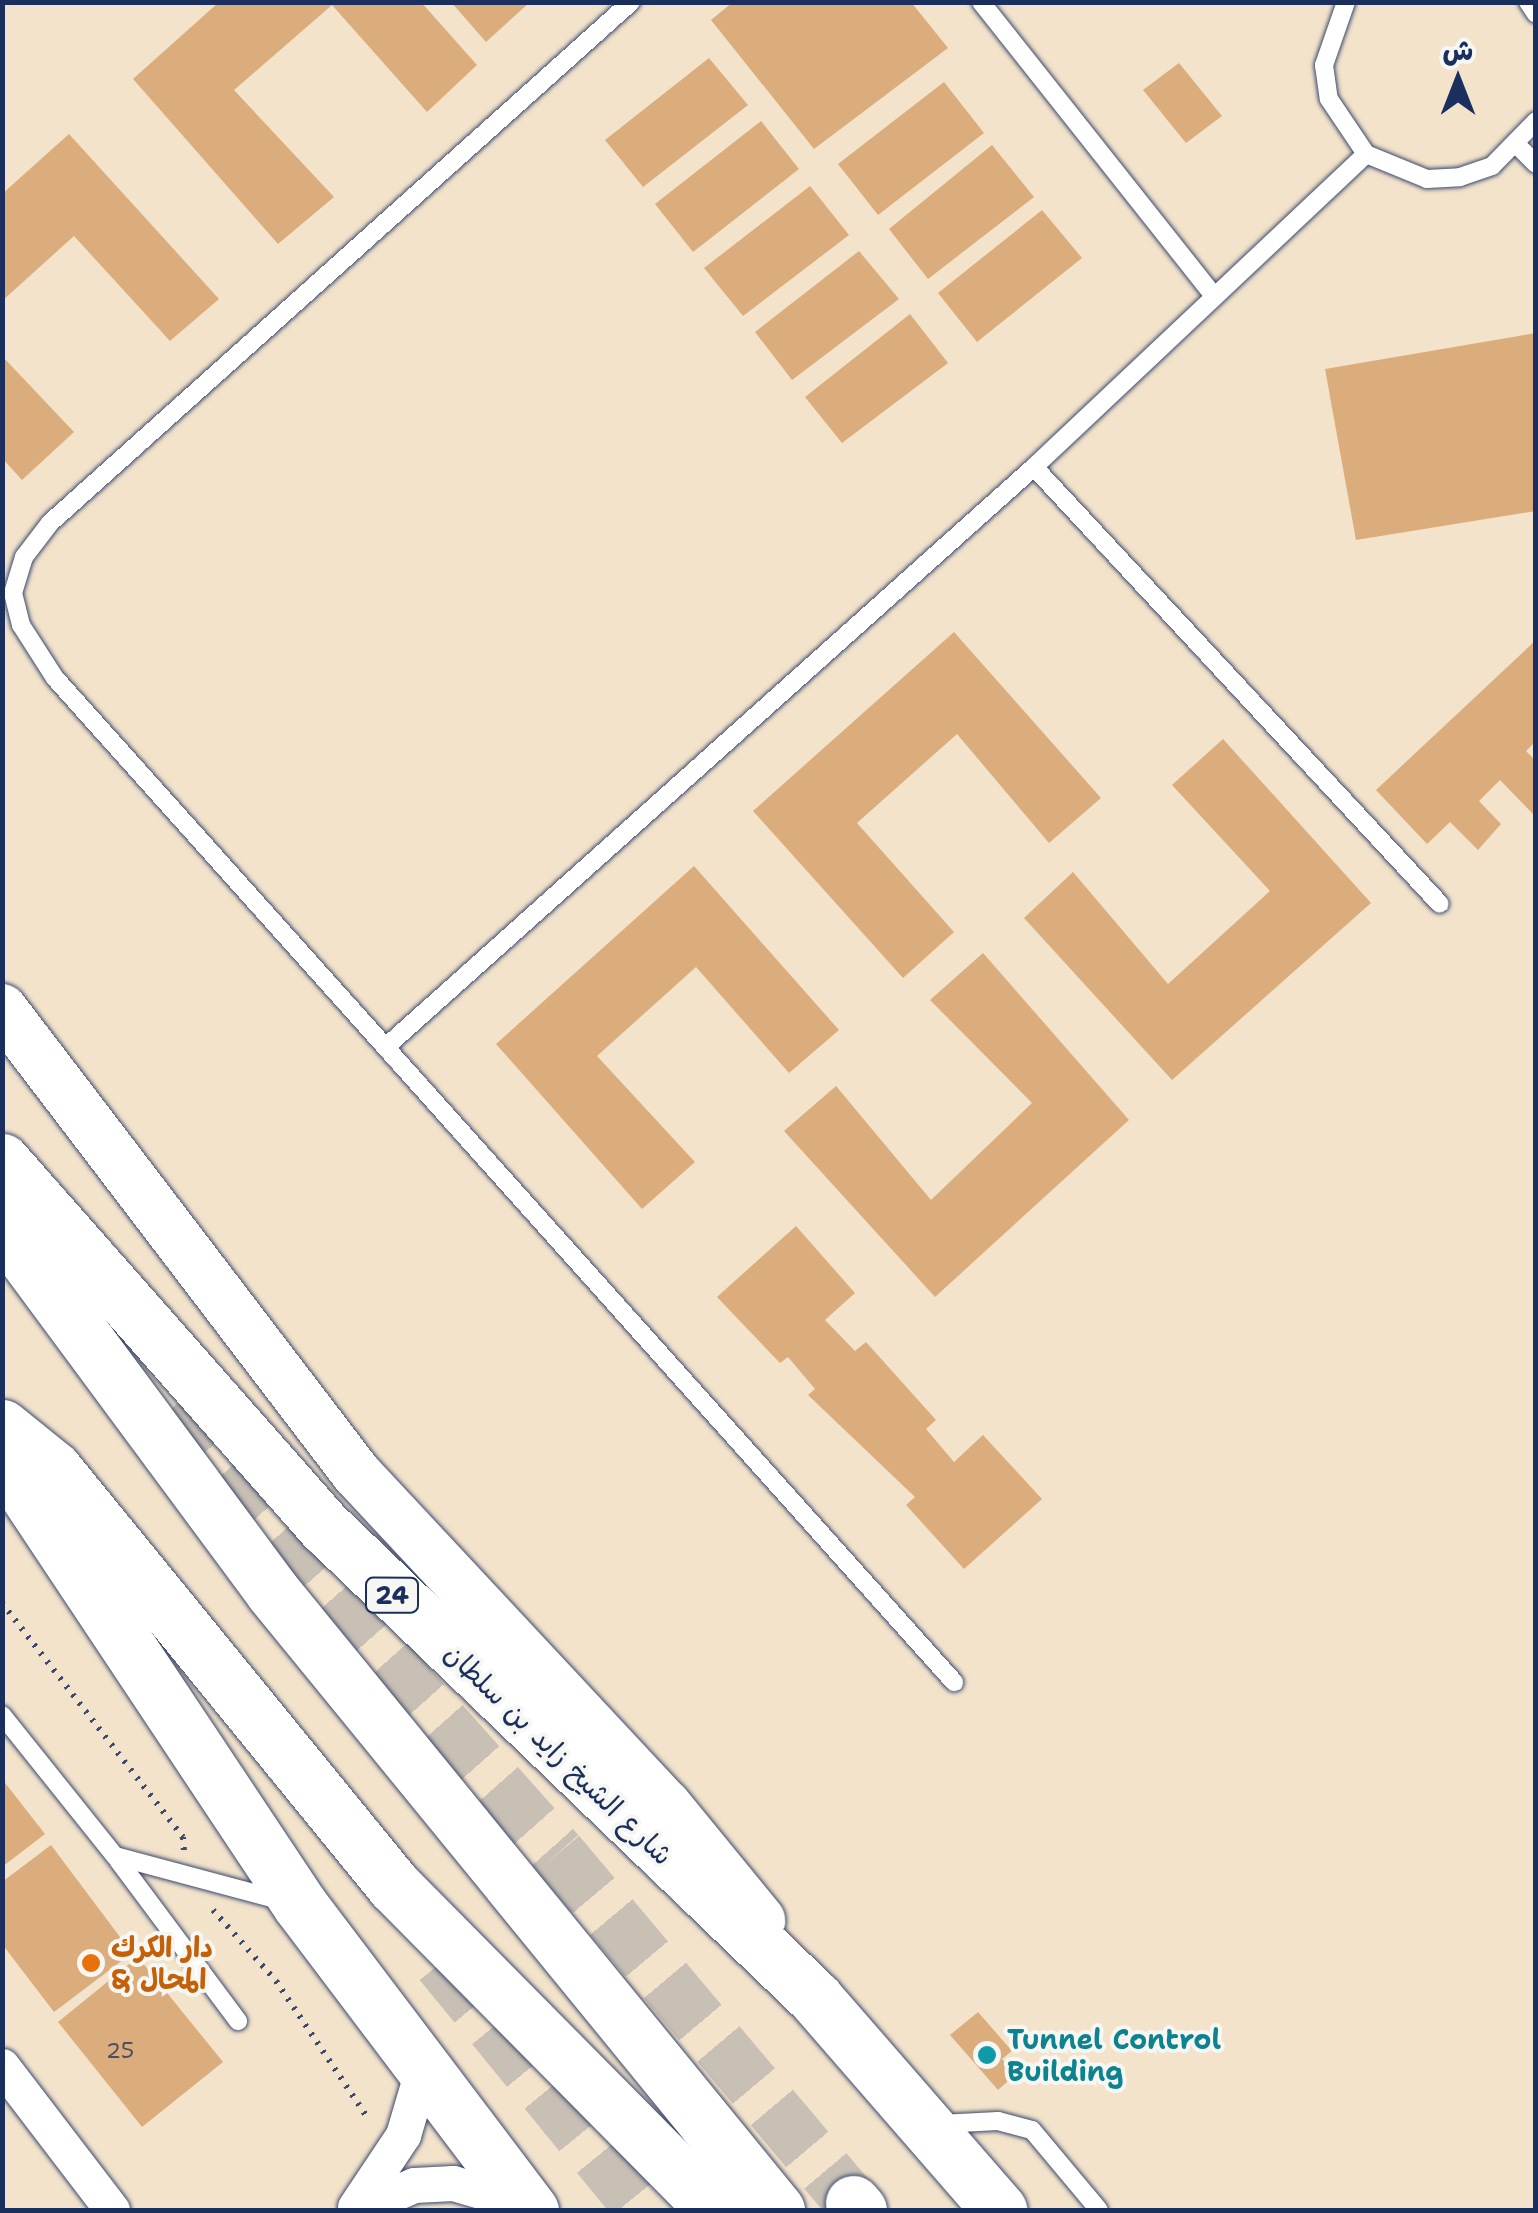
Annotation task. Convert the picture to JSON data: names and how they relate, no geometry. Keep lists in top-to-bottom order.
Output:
{
  "streets": {
    "main road": ["24", "شارع الشيخ زايد بن سلطان"]
  },
  "places": ["دار الكرك & المحال", "Tunnel Control Building"],
  "house_numbers": ["25"],
  "north": "top"
}
